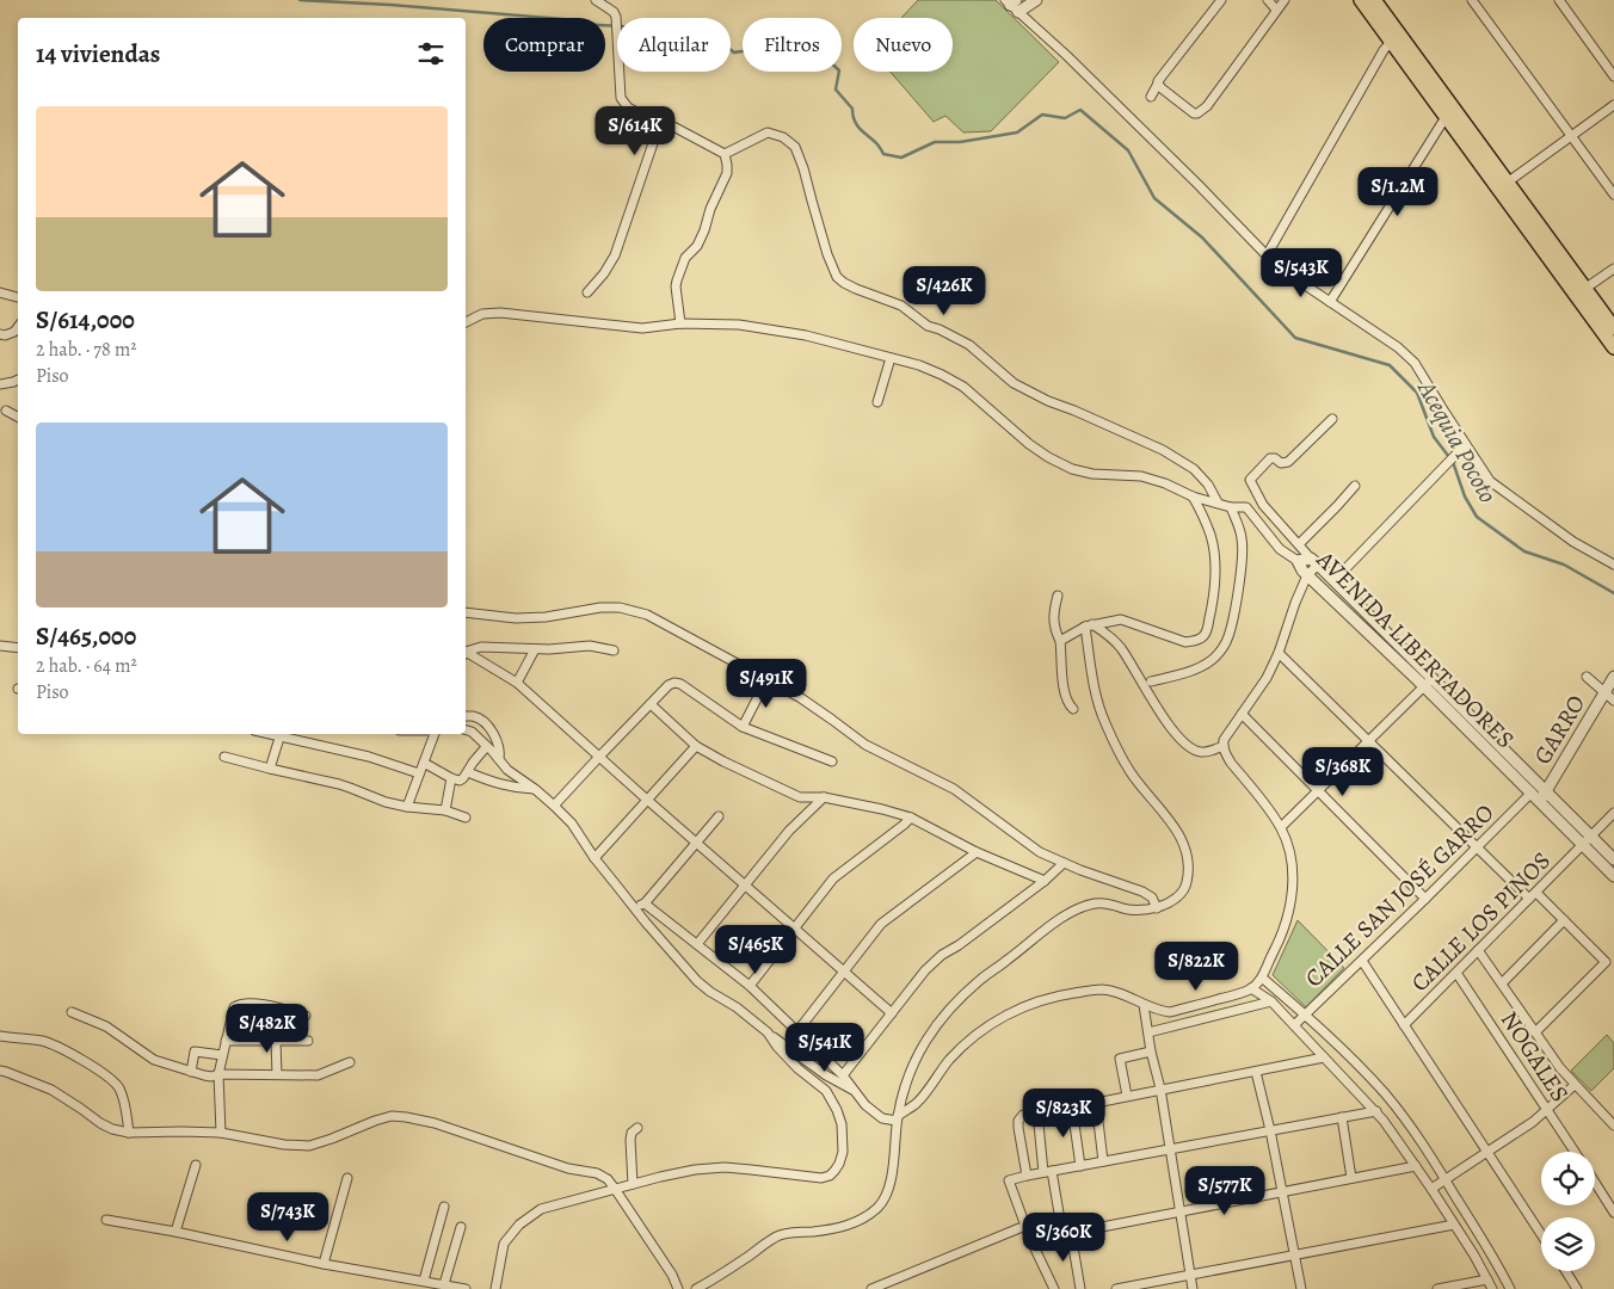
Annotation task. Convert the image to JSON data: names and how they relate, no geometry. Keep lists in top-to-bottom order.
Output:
{
  "streets": {
    "street": [
      "AVENIDA LIBERTADORES",
      "GARRO",
      "CALLE SAN JOSÉ GARRO",
      "CALLE LOS PINOS",
      "NOGALES"
    ]
  },
  "crossings": [
    ["AVENIDA LIBERTADORES", "GARRO"],
    ["AVENIDA LIBERTADORES", "CALLE SAN JOSÉ GARRO"],
    ["AVENIDA LIBERTADORES", "CALLE LOS PINOS"],
    ["GARRO", "CALLE SAN JOSÉ GARRO"],
    ["CALLE LOS PINOS", "NOGALES"]
  ],
  "water": ["Acequia Pocoto"],
  "page": {
    "chip": [
      "Comprar",
      "Alquilar",
      "Filtros",
      "Nuevo"
    ],
    "heading": "14 viviendas",
    "list": [
      {
        "name": "S/614,000",
        "note": "2 hab. · 78 m² · Piso"
      },
      {
        "name": "S/465,000",
        "note": "2 hab. · 64 m² · Piso"
      }
    ],
    "price": [
      "S/614K",
      "S/1.2M",
      "S/543K",
      "S/426K",
      "S/491K",
      "S/368K",
      "S/465K",
      "S/822K",
      "S/482K",
      "S/541K",
      "S/823K",
      "S/577K",
      "S/743K",
      "S/360K"
    ]
  }
}
